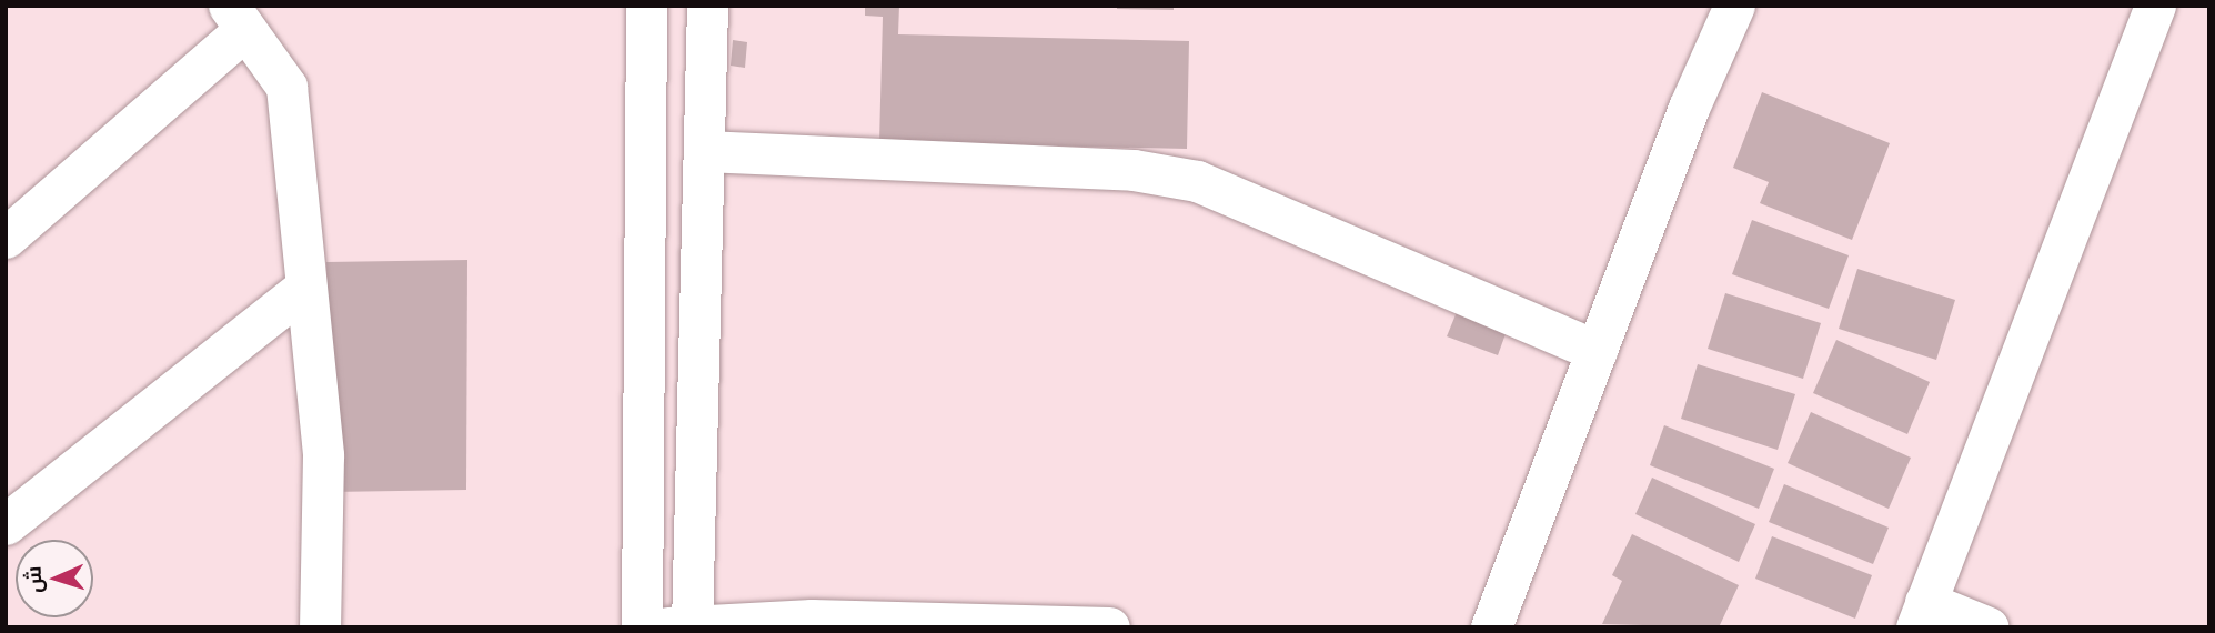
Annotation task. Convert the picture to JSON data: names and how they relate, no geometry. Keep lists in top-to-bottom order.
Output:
{
  "north": "left"
}
